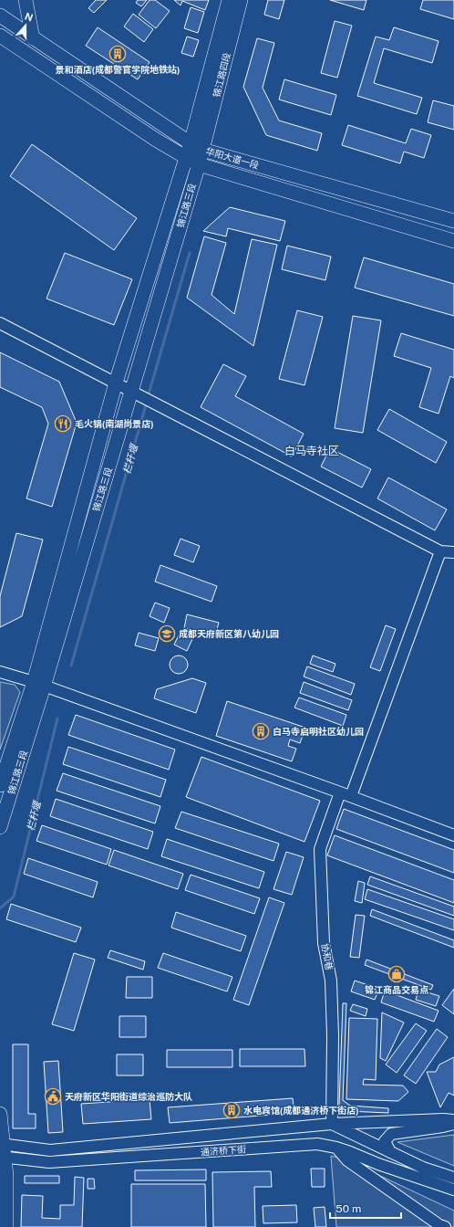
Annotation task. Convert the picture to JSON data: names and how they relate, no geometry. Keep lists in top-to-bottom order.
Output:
{
  "streets": {
    "main road": ["锦江路四段", "华阳大道一段", "锦江路三段"],
    "street": ["协和巷", "通济桥下街"]
  },
  "crossings": [
    ["锦江路四段", "华阳大道一段"],
    ["锦江路四段", "锦江路三段"],
    ["华阳大道一段", "锦江路三段"],
    ["协和巷", "通济桥下街"]
  ],
  "districts": ["白马寺社区"],
  "water": ["栏杆堰"],
  "places": {
    "building": ["景和酒店(成都警官学院地铁站)", "白马寺启明社区幼儿园", "水电宾馆(成都通济桥下街店)"],
    "restaurant": ["毛火锅(南湖尚景店)"],
    "school or university": ["成都天府新区第八幼儿园"],
    "shop": ["锦江商品交易点"],
    "public building": ["天府新区华阳街道综治巡防大队"]
  },
  "scale_bar": "50 m",
  "north": "top"
}
